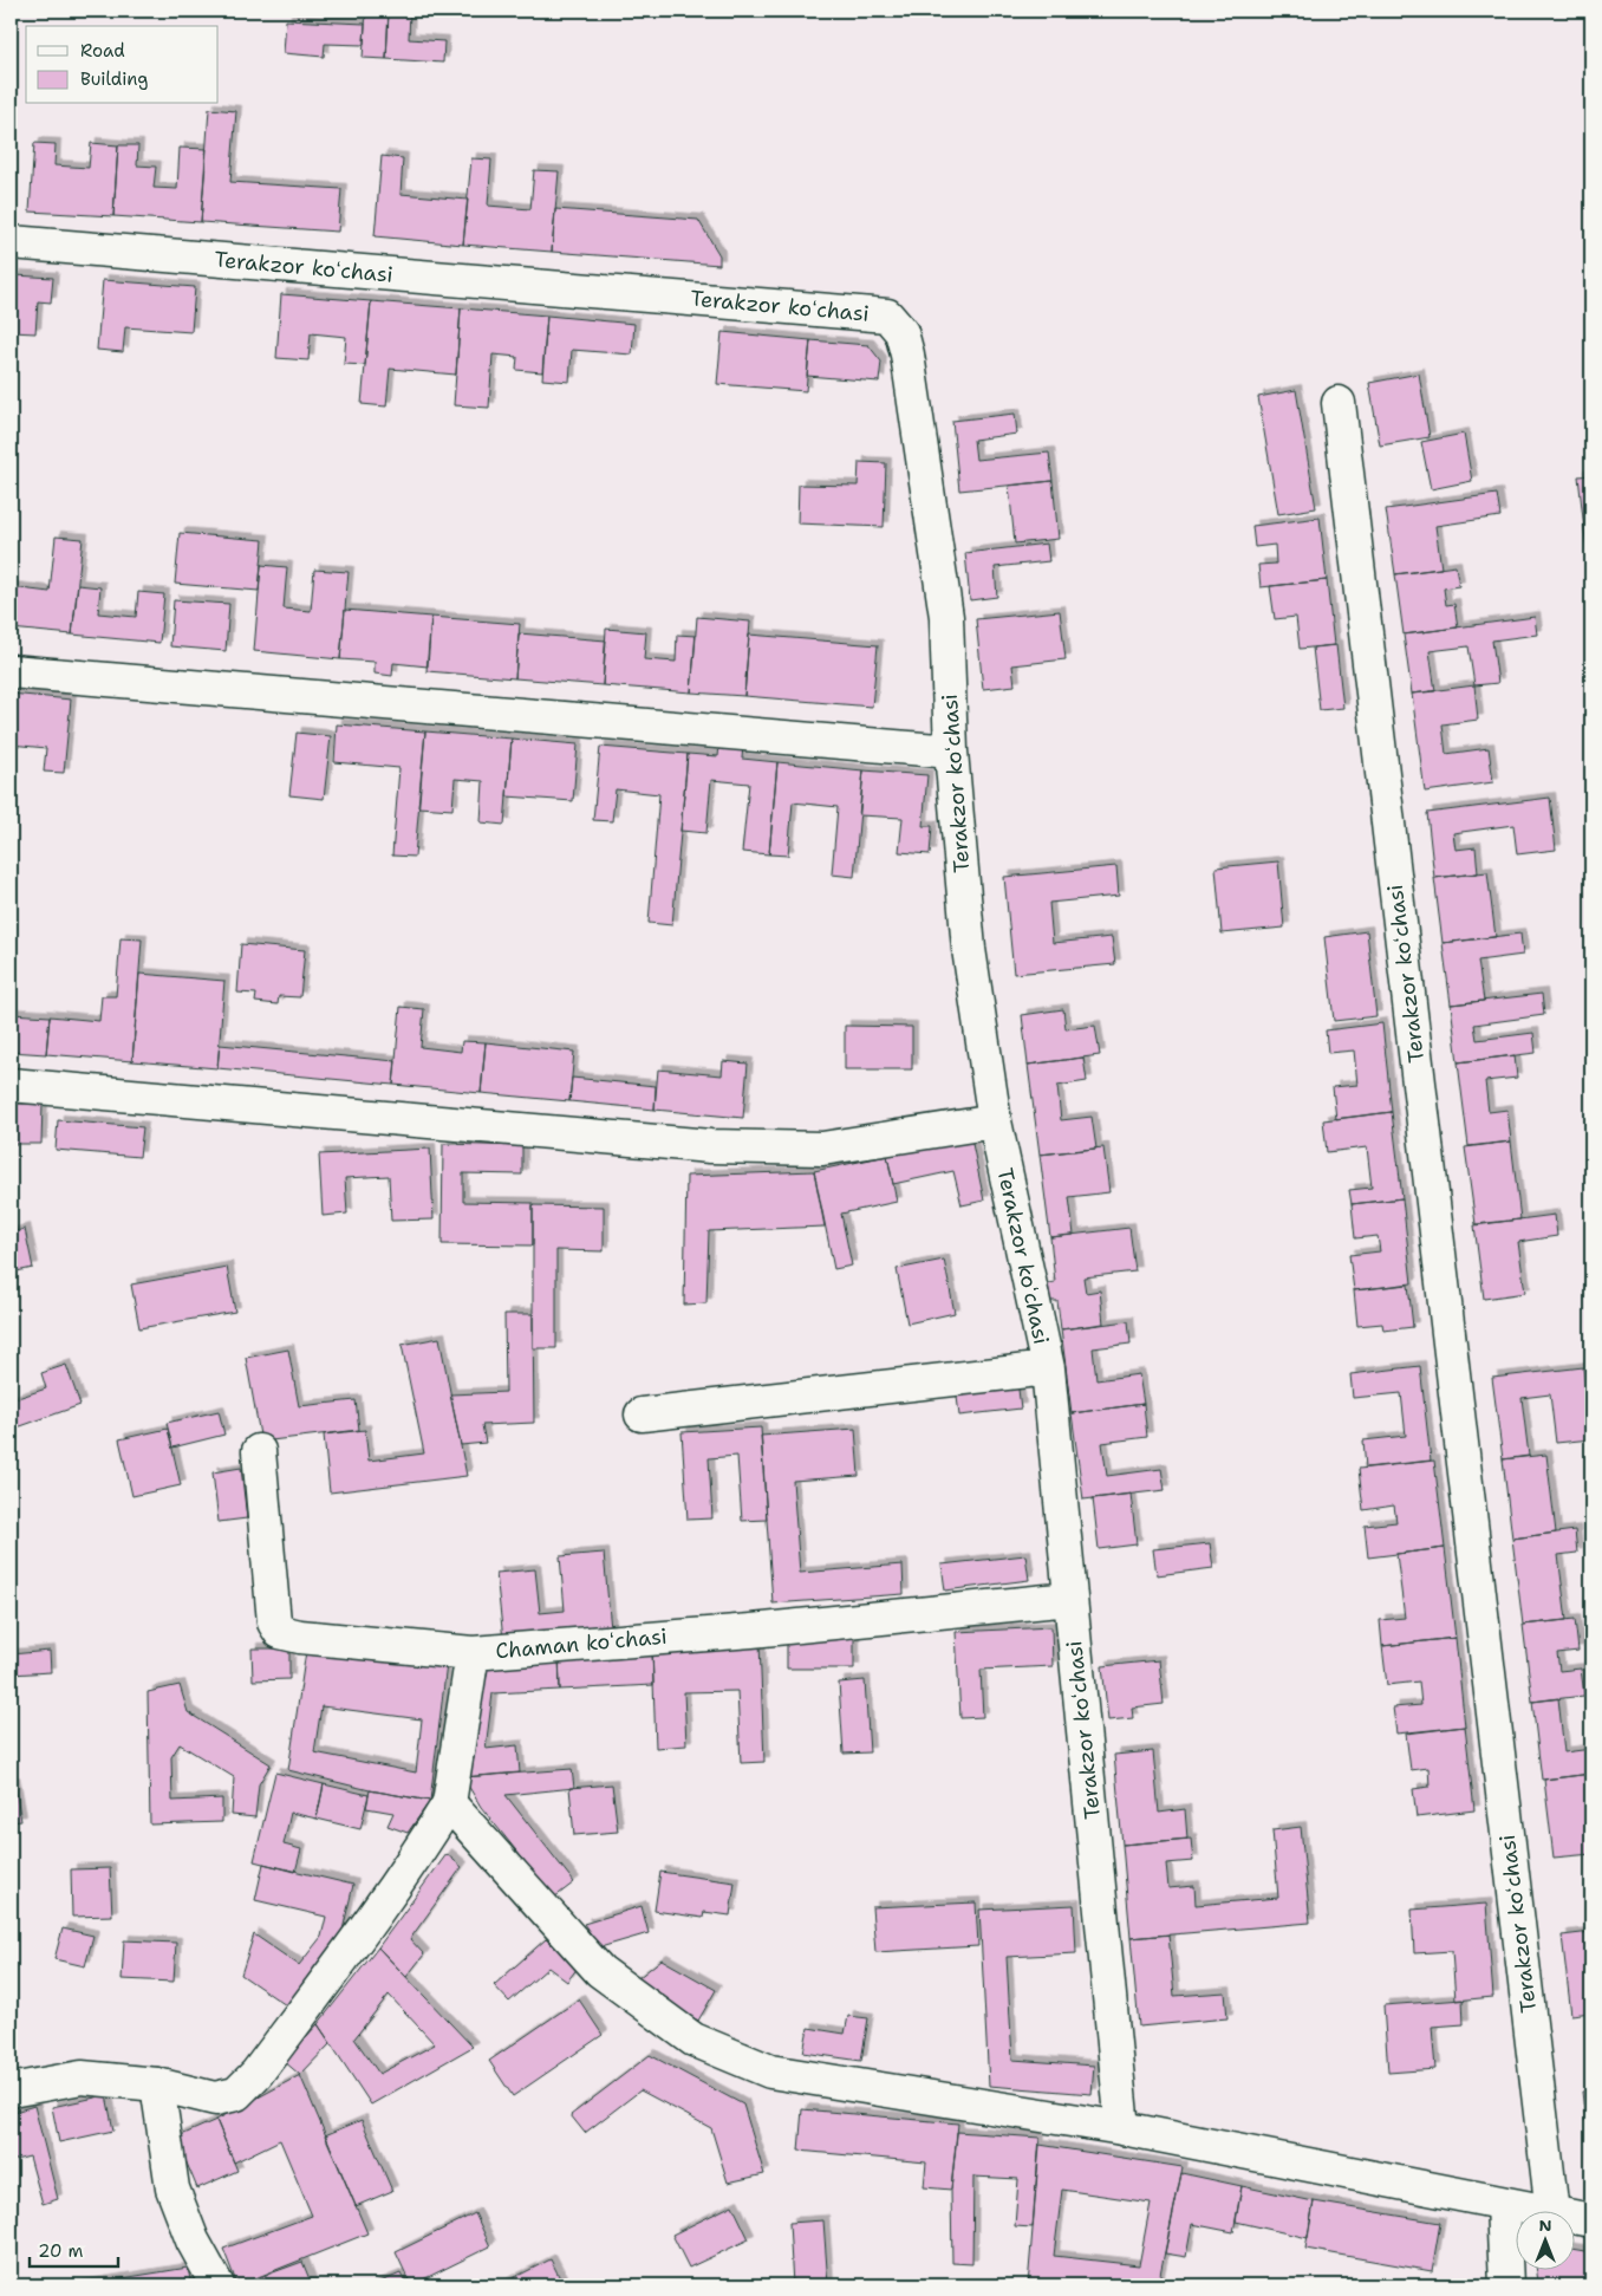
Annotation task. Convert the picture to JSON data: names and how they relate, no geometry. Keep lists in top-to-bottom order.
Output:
{
  "streets": {
    "street": ["Terakzor koʻchasi", "Chaman koʻchasi"]
  },
  "crossings": [
    ["Terakzor koʻchasi", "Chaman koʻchasi"]
  ],
  "legend": ["Road", "Building"],
  "scale_bar": "20 m",
  "north": "top"
}
